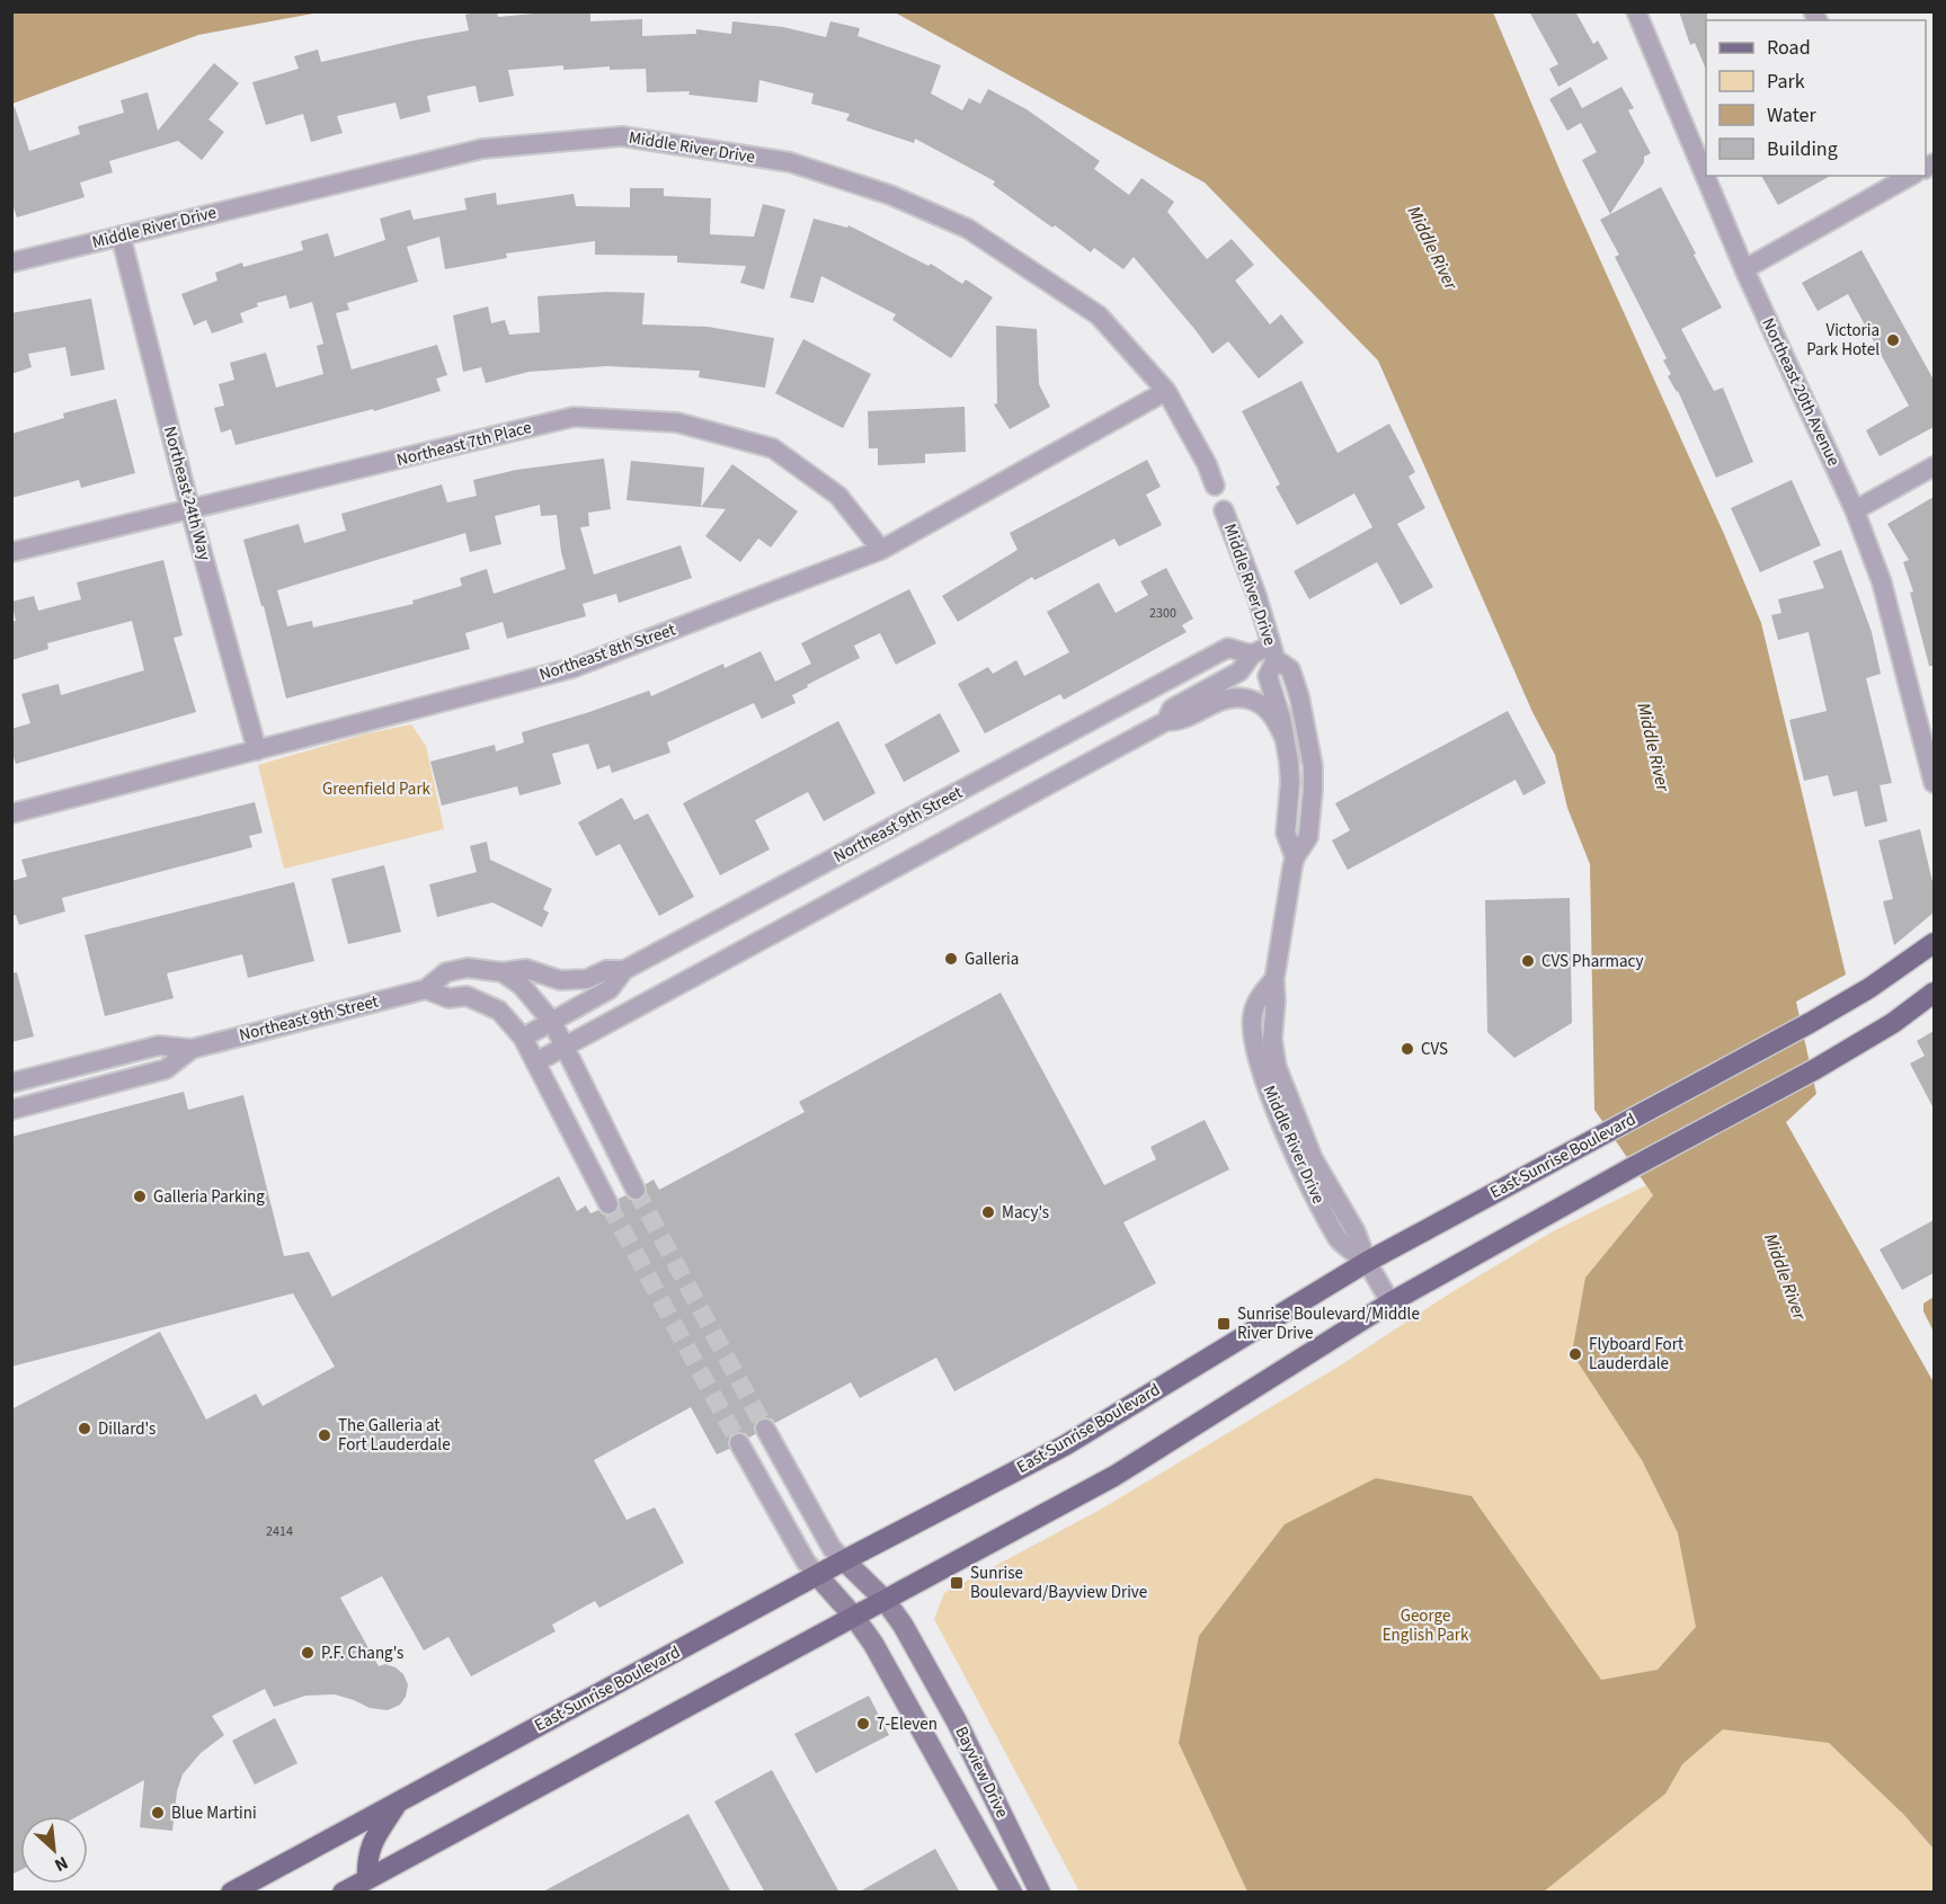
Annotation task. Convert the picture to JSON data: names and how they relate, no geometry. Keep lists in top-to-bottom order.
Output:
{
  "streets": {
    "main road": ["East Sunrise Boulevard"],
    "street": [
      "Middle River Drive",
      "Northeast 20th Avenue",
      "Northeast 7th Place",
      "Northeast 24th Way",
      "Northeast 8th Street",
      "Northeast 9th Street",
      "Bayview Drive"
    ]
  },
  "crossings": [
    ["Middle River Drive", "Northeast 24th Way"],
    ["Middle River Drive", "Northeast 8th Street"],
    ["Middle River Drive", "East Sunrise Boulevard"],
    ["Northeast 7th Place", "Northeast 24th Way"],
    ["Northeast 7th Place", "Northeast 8th Street"],
    ["Northeast 24th Way", "Northeast 8th Street"],
    ["East Sunrise Boulevard", "Bayview Drive"]
  ],
  "water": ["Middle River"],
  "parks": ["Greenfield Park", "George English Park"],
  "places": {
    "other": [
      "Victoria Park Hotel",
      "Galleria",
      "CVS Pharmacy",
      "CVS",
      "Galleria Parking",
      "Macy's",
      "Flyboard Fort Lauderdale",
      "Dillard's",
      "The Galleria at Fort Lauderdale",
      "P.F. Chang's",
      "7-Eleven",
      "Blue Martini"
    ],
    "transit": ["Sunrise Boulevard/Middle River Drive", "Sunrise Boulevard/Bayview Drive"]
  },
  "house_numbers": ["2300", "2414"],
  "legend": [
    "Road",
    "Park",
    "Water",
    "Building"
  ],
  "north": "bottom right"
}
